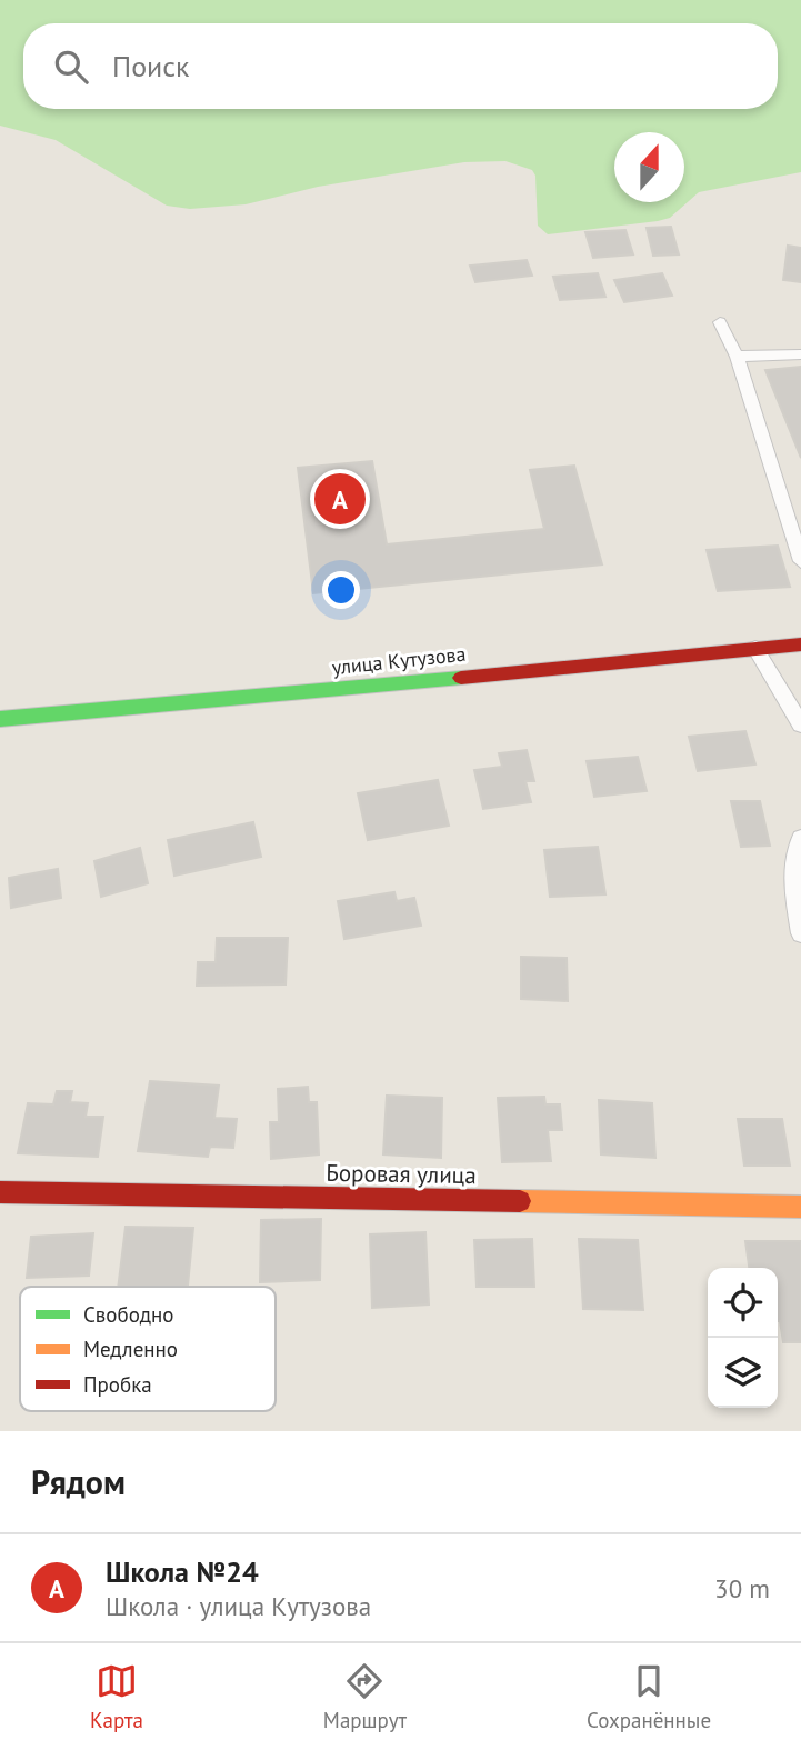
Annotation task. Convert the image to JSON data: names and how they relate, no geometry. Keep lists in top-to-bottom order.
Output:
{
  "streets": {
    "main road": ["улица Кутузова", "Боровая улица"]
  },
  "legend": ["Свободно", "Медленно", "Пробка"],
  "north": "top",
  "page": {
    "search": "Поиск",
    "pins": "A",
    "heading": "Рядом",
    "list": [
      {
        "mark": "A",
        "name": "Школа №24",
        "note": "Школа · улица Кутузова",
        "value": "30 m"
      }
    ],
    "nav": ["Карта", "Маршрут", "Сохранённые"]
  }
}
